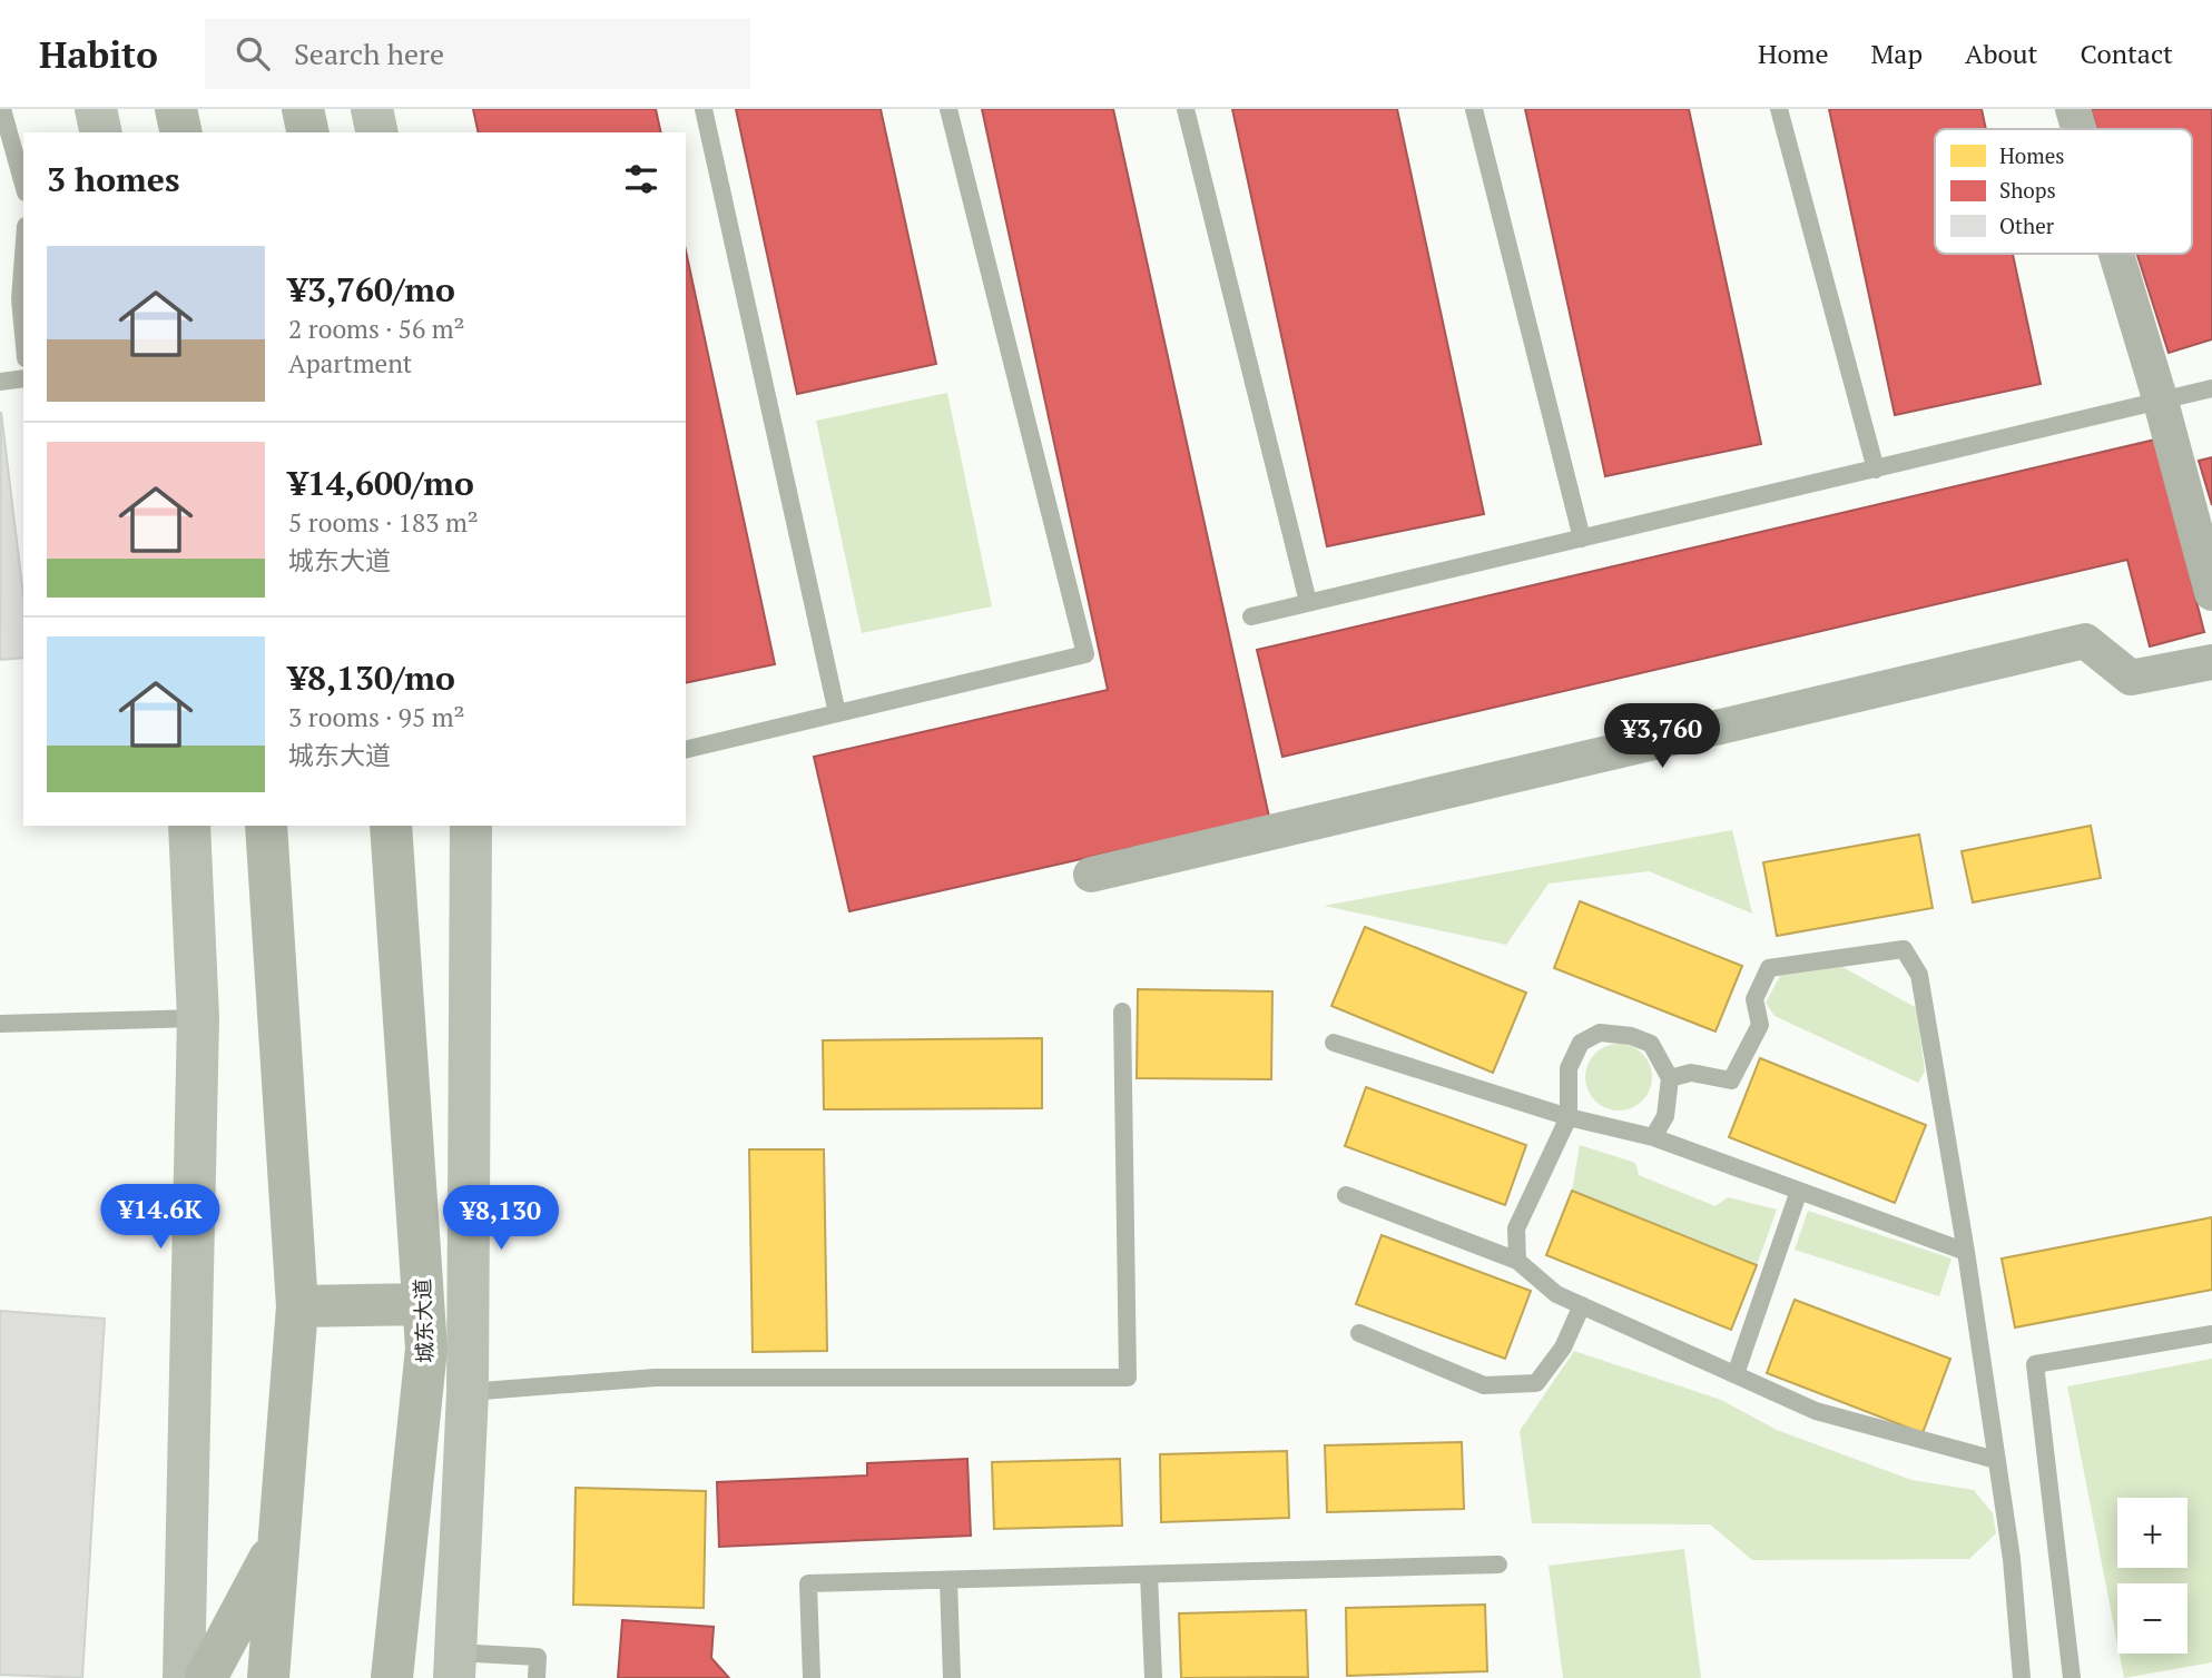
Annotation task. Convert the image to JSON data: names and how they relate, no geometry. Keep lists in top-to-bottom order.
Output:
{
  "streets": {
    "main road": ["城东大道"]
  },
  "legend": ["Homes", "Shops", "Other"],
  "page": {
    "header": "Habito",
    "search": "Search here",
    "nav": [
      "Home",
      "Map",
      "About",
      "Contact"
    ],
    "heading": "3 homes",
    "list": [
      {
        "name": "¥3,760/mo",
        "note": "2 rooms · 56 m² · Apartment"
      },
      {
        "name": "¥14,600/mo",
        "note": "5 rooms · 183 m² · 城东大道"
      },
      {
        "name": "¥8,130/mo",
        "note": "3 rooms · 95 m² · 城东大道"
      }
    ],
    "price": ["¥3,760", "¥14.6K", "¥8,130"],
    "map_buttons": ["+", "−"]
  }
}
